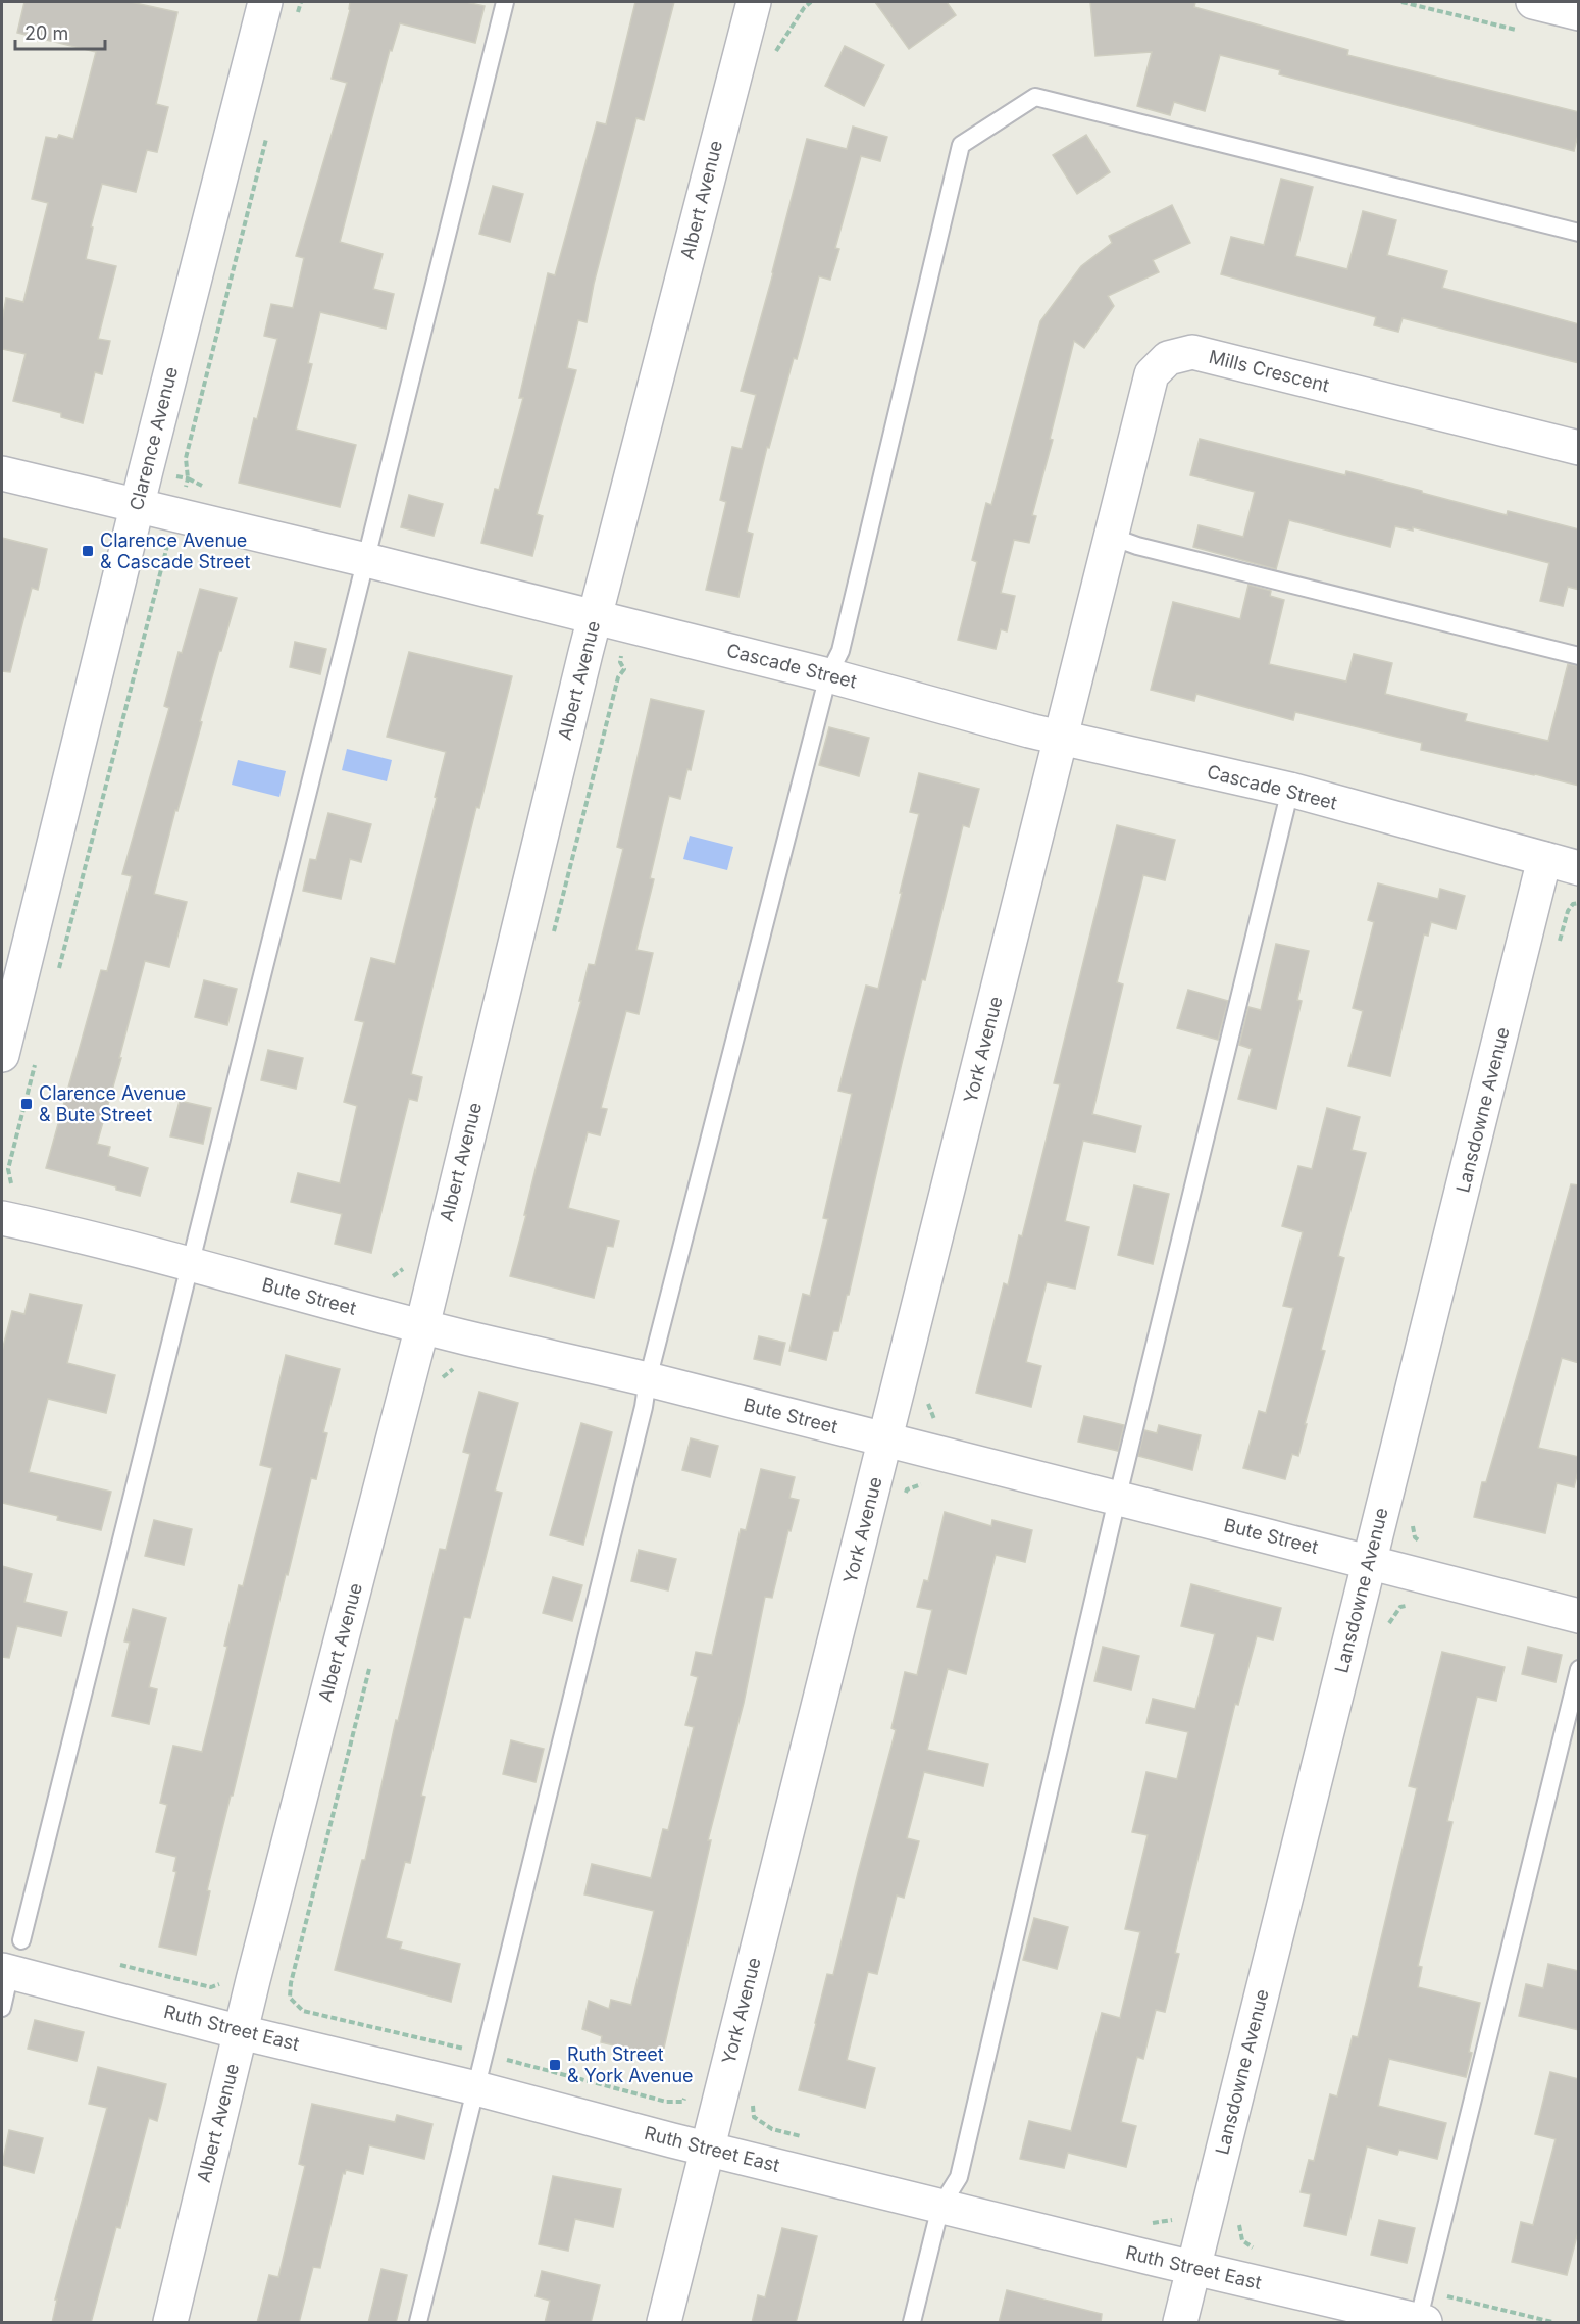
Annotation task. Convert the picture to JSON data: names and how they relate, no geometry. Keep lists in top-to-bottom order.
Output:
{
  "streets": {
    "street": [
      "Albert Avenue",
      "Mills Crescent",
      "Clarence Avenue",
      "Cascade Street",
      "York Avenue",
      "Lansdowne Avenue",
      "Bute Street",
      "Ruth Street East"
    ]
  },
  "crossings": [
    ["Albert Avenue", "Cascade Street"],
    ["Albert Avenue", "Bute Street"],
    ["Albert Avenue", "Ruth Street East"],
    ["Mills Crescent", "Cascade Street"],
    ["Mills Crescent", "York Avenue"],
    ["Clarence Avenue", "Cascade Street"],
    ["Cascade Street", "York Avenue"],
    ["Cascade Street", "Lansdowne Avenue"],
    ["York Avenue", "Bute Street"],
    ["York Avenue", "Ruth Street East"],
    ["Lansdowne Avenue", "Bute Street"],
    ["Lansdowne Avenue", "Ruth Street East"]
  ],
  "places": {
    "transit": ["Clarence Avenue & Cascade Street", "Clarence Avenue & Bute Street", "Ruth Street & York Avenue"]
  },
  "scale_bar": "20 m"
}
